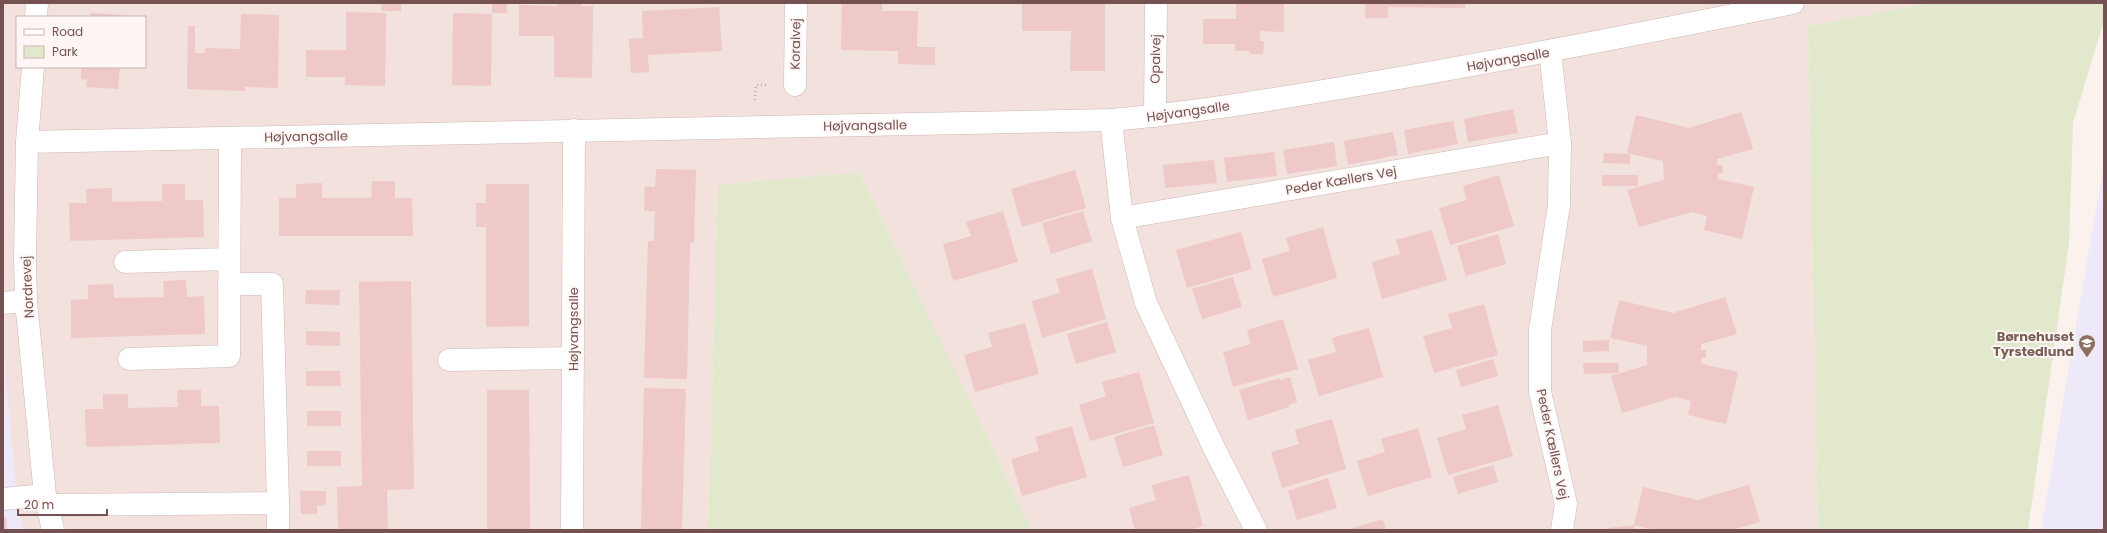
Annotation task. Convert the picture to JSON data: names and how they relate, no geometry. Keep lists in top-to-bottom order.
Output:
{
  "streets": {
    "street": [
      "Koralvej",
      "Opalvej",
      "Højvangsalle",
      "Peder Kællers Vej",
      "Nordrevej"
    ]
  },
  "crossings": [
    ["Opalvej", "Højvangsalle"],
    ["Højvangsalle", "Peder Kællers Vej"],
    ["Højvangsalle", "Nordrevej"]
  ],
  "places": {
    "school or university": ["Børnehuset Tyrstedlund"]
  },
  "legend": ["Road", "Park"],
  "scale_bar": "20 m"
}
